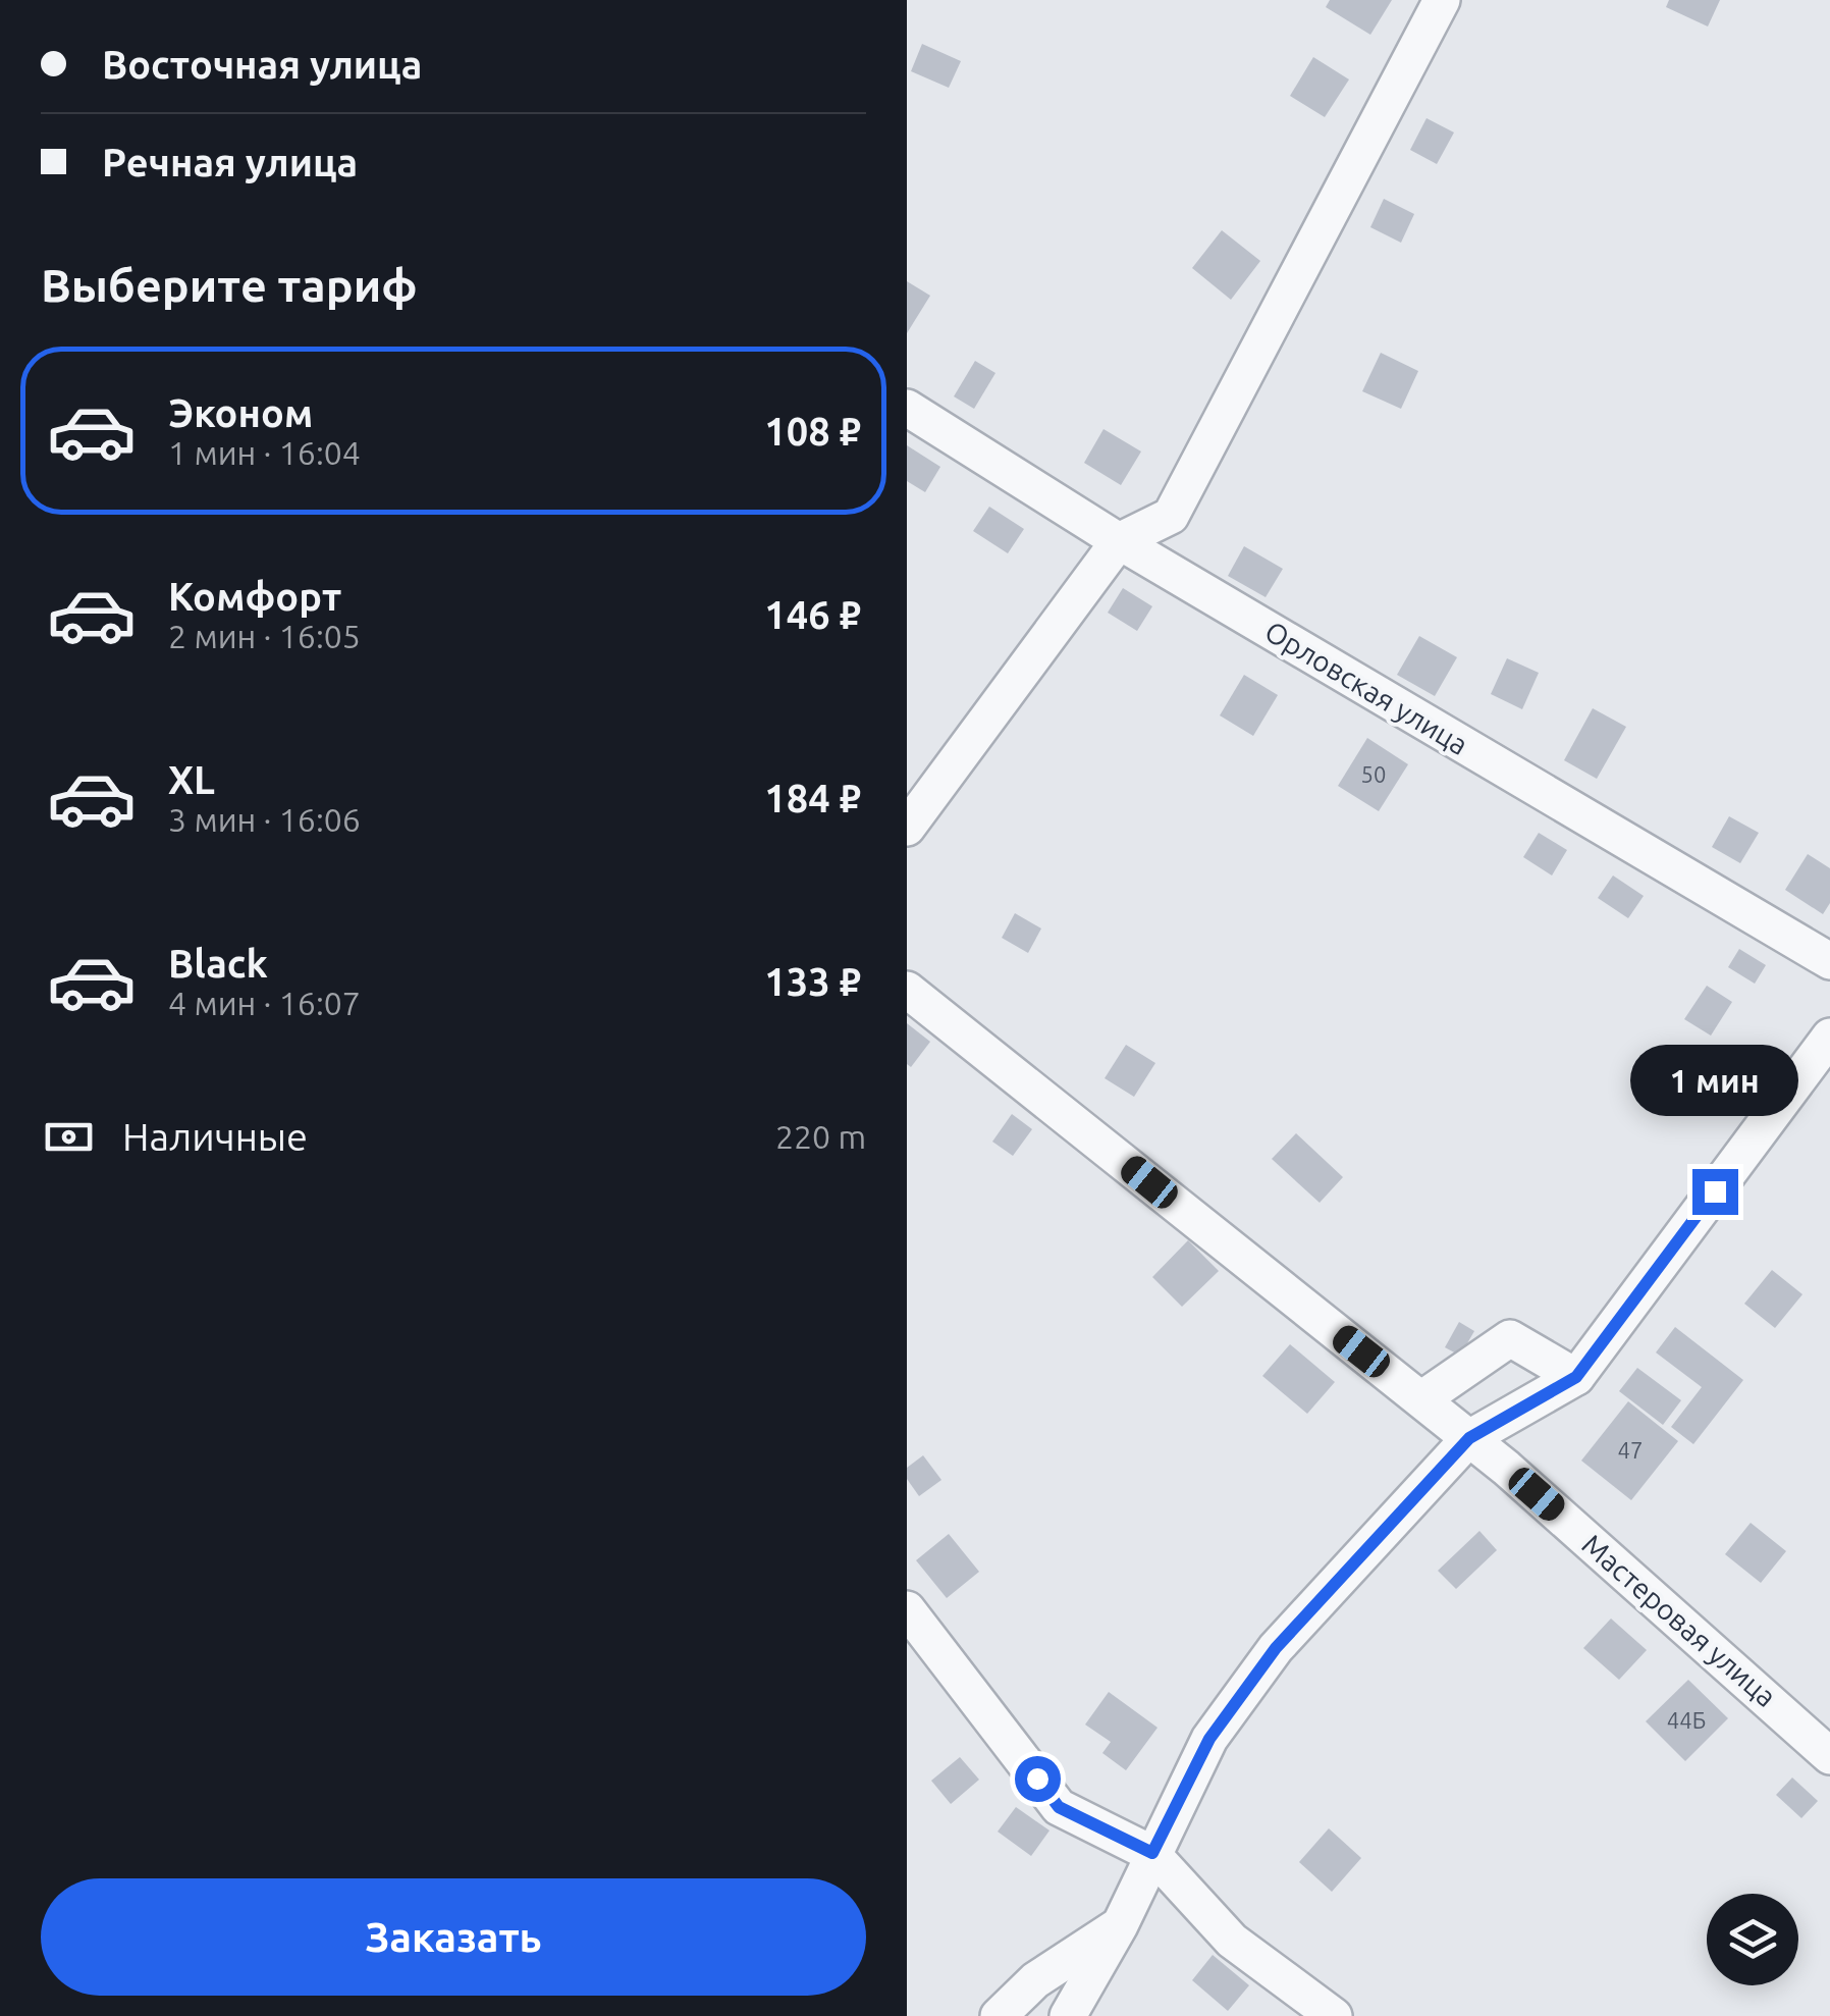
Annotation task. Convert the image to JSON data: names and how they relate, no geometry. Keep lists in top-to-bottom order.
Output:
{
  "streets": {
    "street": ["Орловская улица", "Мастеровая улица"]
  },
  "house_numbers": ["50", "47", "44Б"],
  "page": {
    "banner": ["Восточная улица", "Речная улица"],
    "heading": "Выберите тариф",
    "list": [
      {
        "name": "Эконом",
        "note": "1 мин · 16:04",
        "value": "108 ₽"
      },
      {
        "name": "Комфорт",
        "note": "2 мин · 16:05",
        "value": "146 ₽"
      },
      {
        "name": "XL",
        "note": "3 мин · 16:06",
        "value": "184 ₽"
      },
      {
        "name": "Black",
        "note": "4 мин · 16:07",
        "value": "133 ₽"
      }
    ],
    "bubble": "1 мин",
    "pay": ["Наличные", "220 m"],
    "buttons": "Заказать"
  }
}
